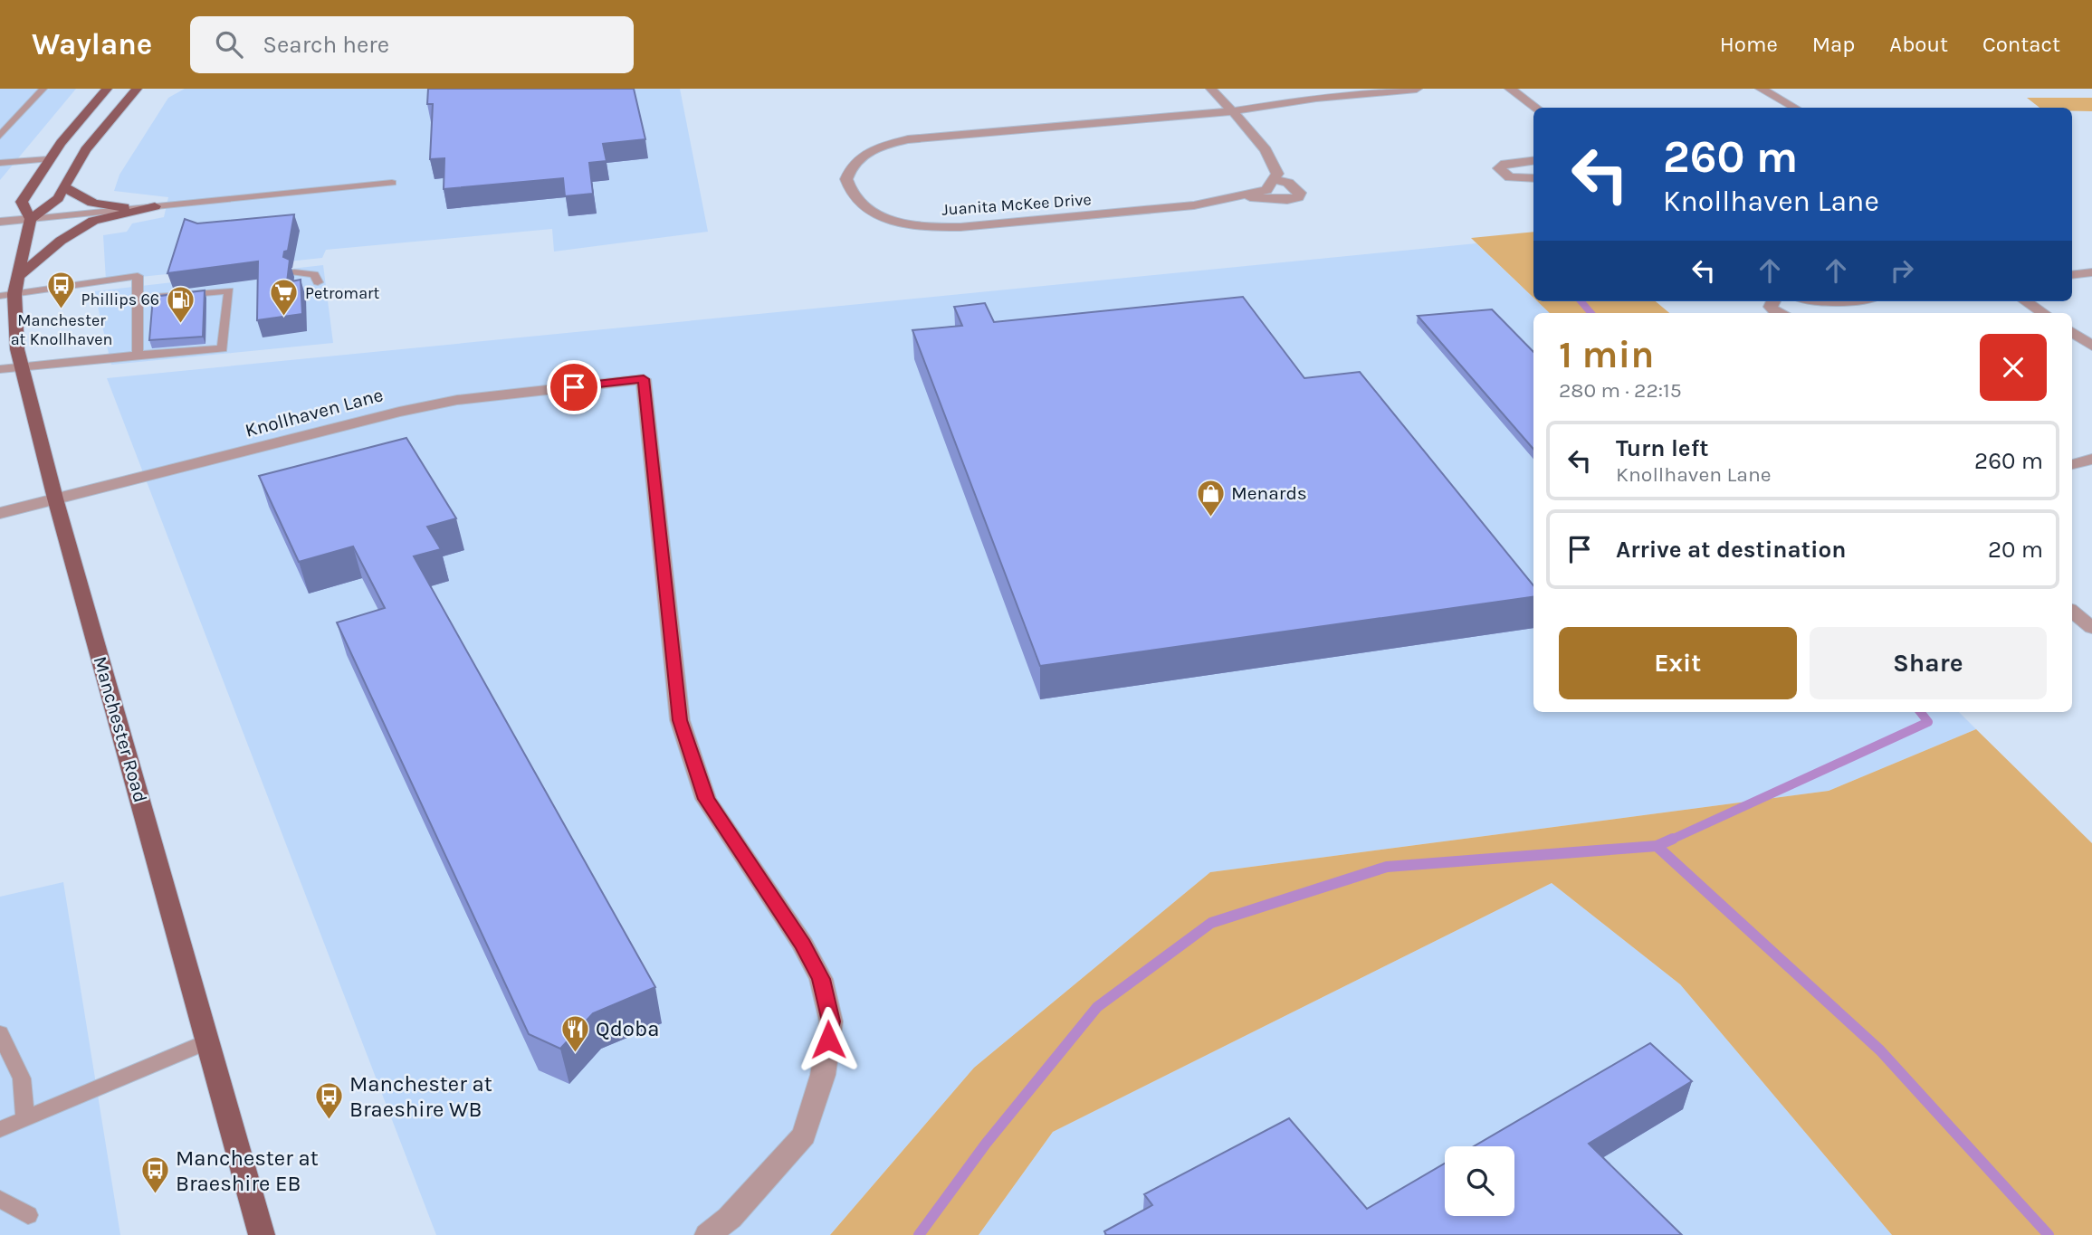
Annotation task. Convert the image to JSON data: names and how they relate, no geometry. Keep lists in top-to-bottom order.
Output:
{
  "streets": {
    "main road": ["Manchester Road"],
    "street": ["Juanita McKee Drive", "Knollhaven Lane"]
  },
  "crossings": [
    ["Knollhaven Lane", "Manchester Road"]
  ],
  "places": {
    "bus stop": ["Manchester at Knollhaven", "Manchester at Braeshire WB", "Manchester at Braeshire EB"],
    "supermarket": ["Petromart"],
    "fuel station": ["Phillips 66"],
    "shop": ["Menards"],
    "restaurant": ["Qdoba"]
  },
  "page": {
    "header": "Waylane",
    "search": "Search here",
    "nav": [
      "Home",
      "Map",
      "About",
      "Contact"
    ],
    "turn": ["260 m", "Knollhaven Lane"],
    "heading": ["1 min", "280 m · 22:15"],
    "list": [
      {
        "name": "Turn left",
        "note": "Knollhaven Lane",
        "value": "260 m"
      },
      {
        "name": "Arrive at destination",
        "value": "20 m"
      }
    ],
    "buttons": ["Exit", "Share"]
  }
}
